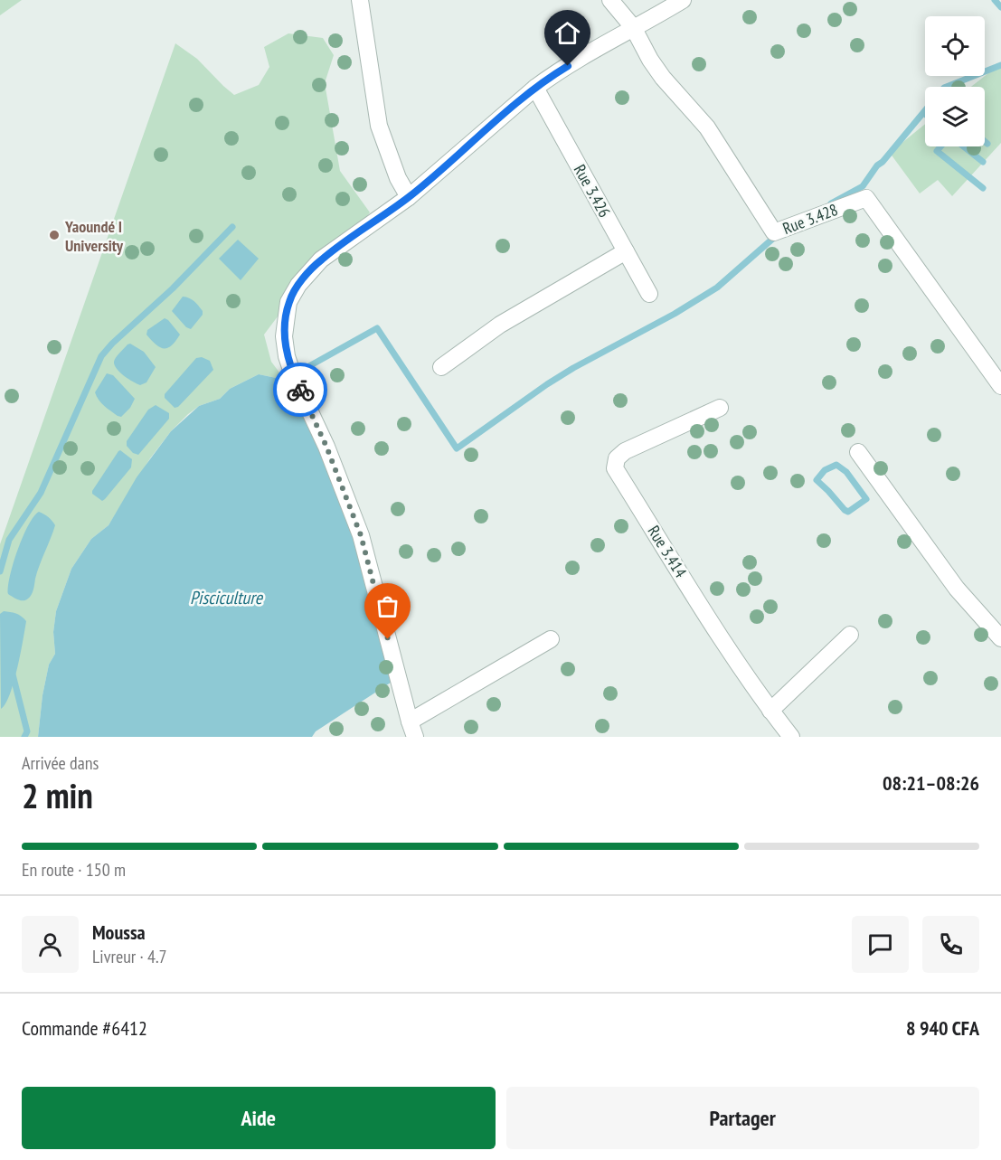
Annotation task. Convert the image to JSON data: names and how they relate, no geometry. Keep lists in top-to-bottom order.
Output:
{
  "streets": {
    "street": ["Rue 3.426", "Rue 3.428", "Rue 3.414"]
  },
  "water": ["Pisciculture"],
  "places": ["Yaoundé I University"],
  "page": {
    "heading": ["2 min", "Arrivée dans", "08:21–08:26"],
    "panel": [
      "Moussa",
      "Livreur · 4.7",
      "Commande #6412",
      "8 940 CFA"
    ],
    "bar": "En route · 150 m",
    "buttons": ["Aide", "Partager"]
  }
}
